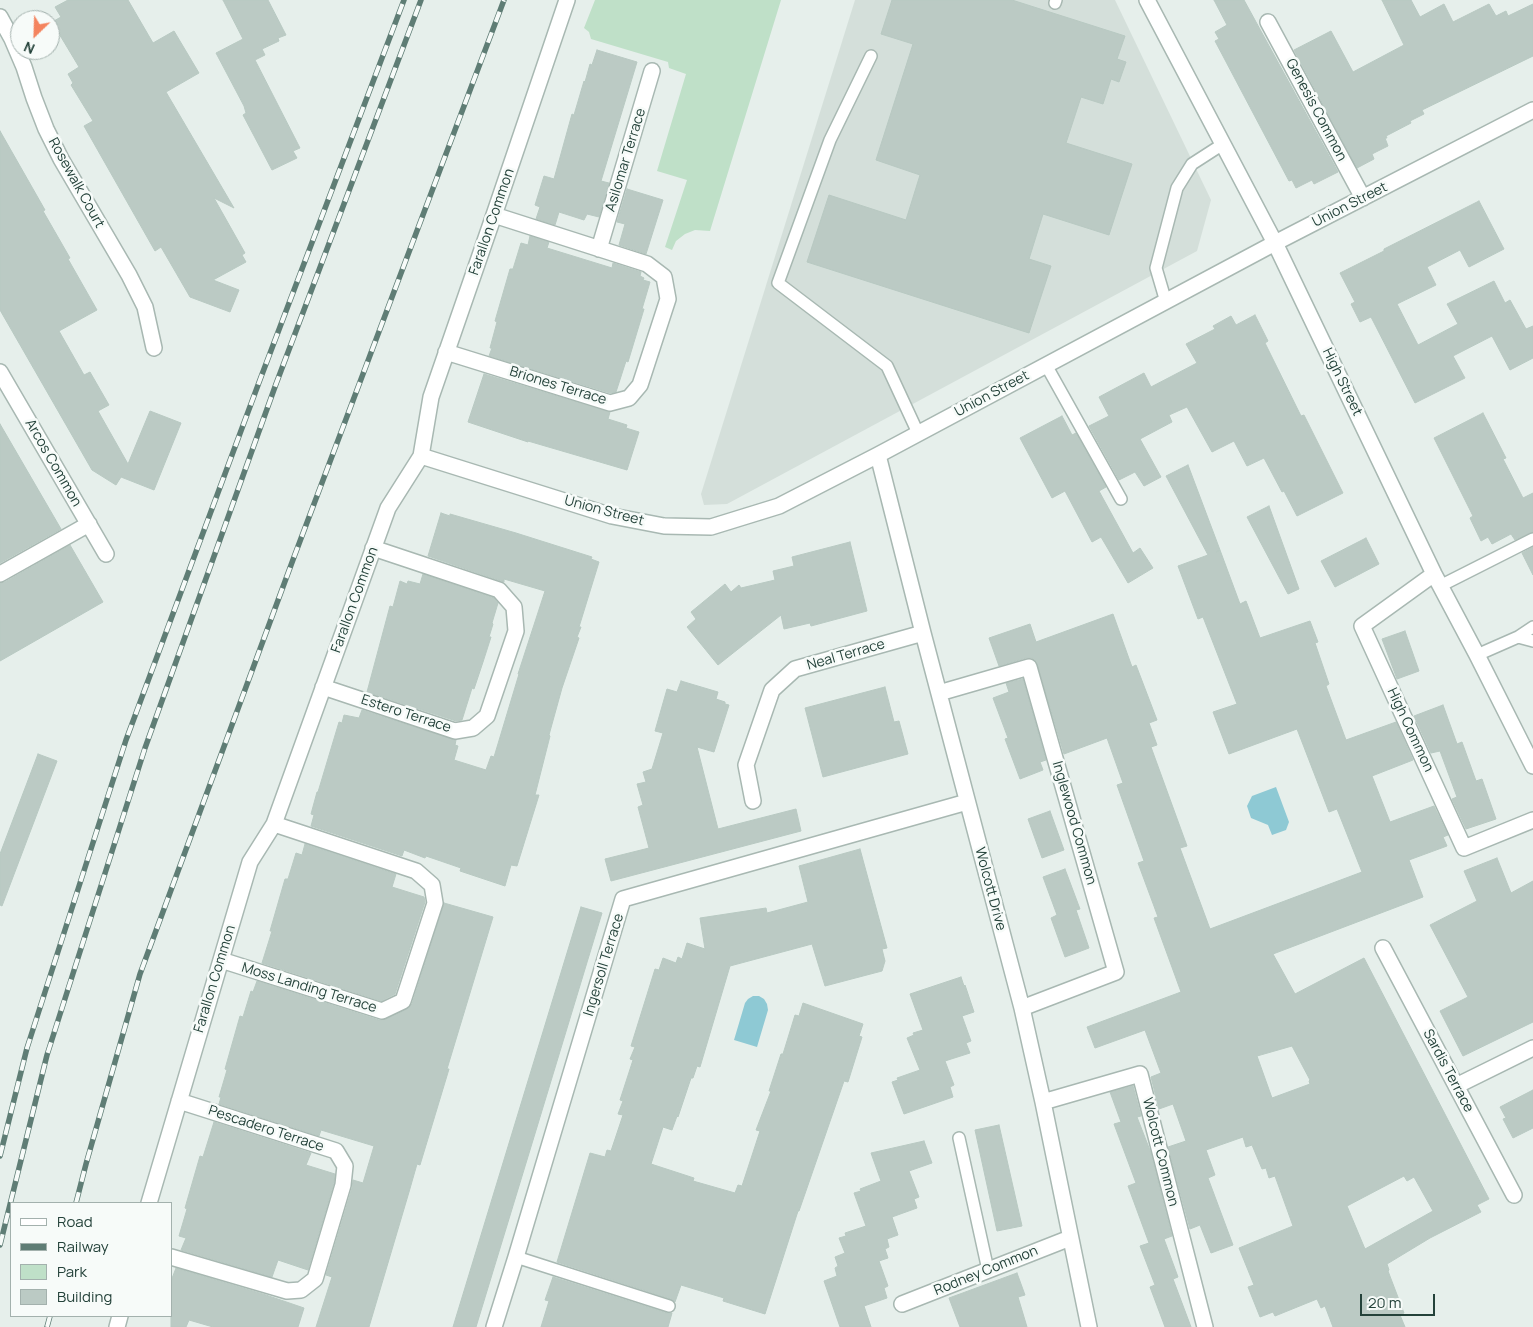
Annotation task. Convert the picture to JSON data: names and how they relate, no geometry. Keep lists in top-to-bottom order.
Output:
{
  "streets": {
    "street": [
      "Genesis Common",
      "Asilomar Terrace",
      "Rosewalk Court",
      "Union Street",
      "Farallon Common",
      "High Street",
      "Briones Terrace",
      "Arcos Common",
      "Neal Terrace",
      "Estero Terrace",
      "High Common",
      "Inglewood Common",
      "Wolcott Drive",
      "Ingersoll Terrace",
      "Moss Landing Terrace",
      "Sardis Terrace",
      "Pescadero Terrace",
      "Wolcott Common",
      "Rodney Common"
    ]
  },
  "crossings": [
    ["Genesis Common", "Union Street"],
    ["Asilomar Terrace", "Briones Terrace"],
    ["Union Street", "Farallon Common"],
    ["Union Street", "High Street"],
    ["Union Street", "Wolcott Drive"],
    ["Farallon Common", "Briones Terrace"],
    ["Farallon Common", "Estero Terrace"],
    ["Farallon Common", "Moss Landing Terrace"],
    ["Farallon Common", "Pescadero Terrace"],
    ["High Street", "High Common"],
    ["Neal Terrace", "Wolcott Drive"],
    ["Inglewood Common", "Wolcott Drive"],
    ["Wolcott Drive", "Ingersoll Terrace"],
    ["Wolcott Drive", "Wolcott Common"],
    ["Wolcott Drive", "Rodney Common"]
  ],
  "legend": [
    "Road",
    "Railway",
    "Park",
    "Building"
  ],
  "scale_bar": "20 m",
  "north": "bottom left"
}
